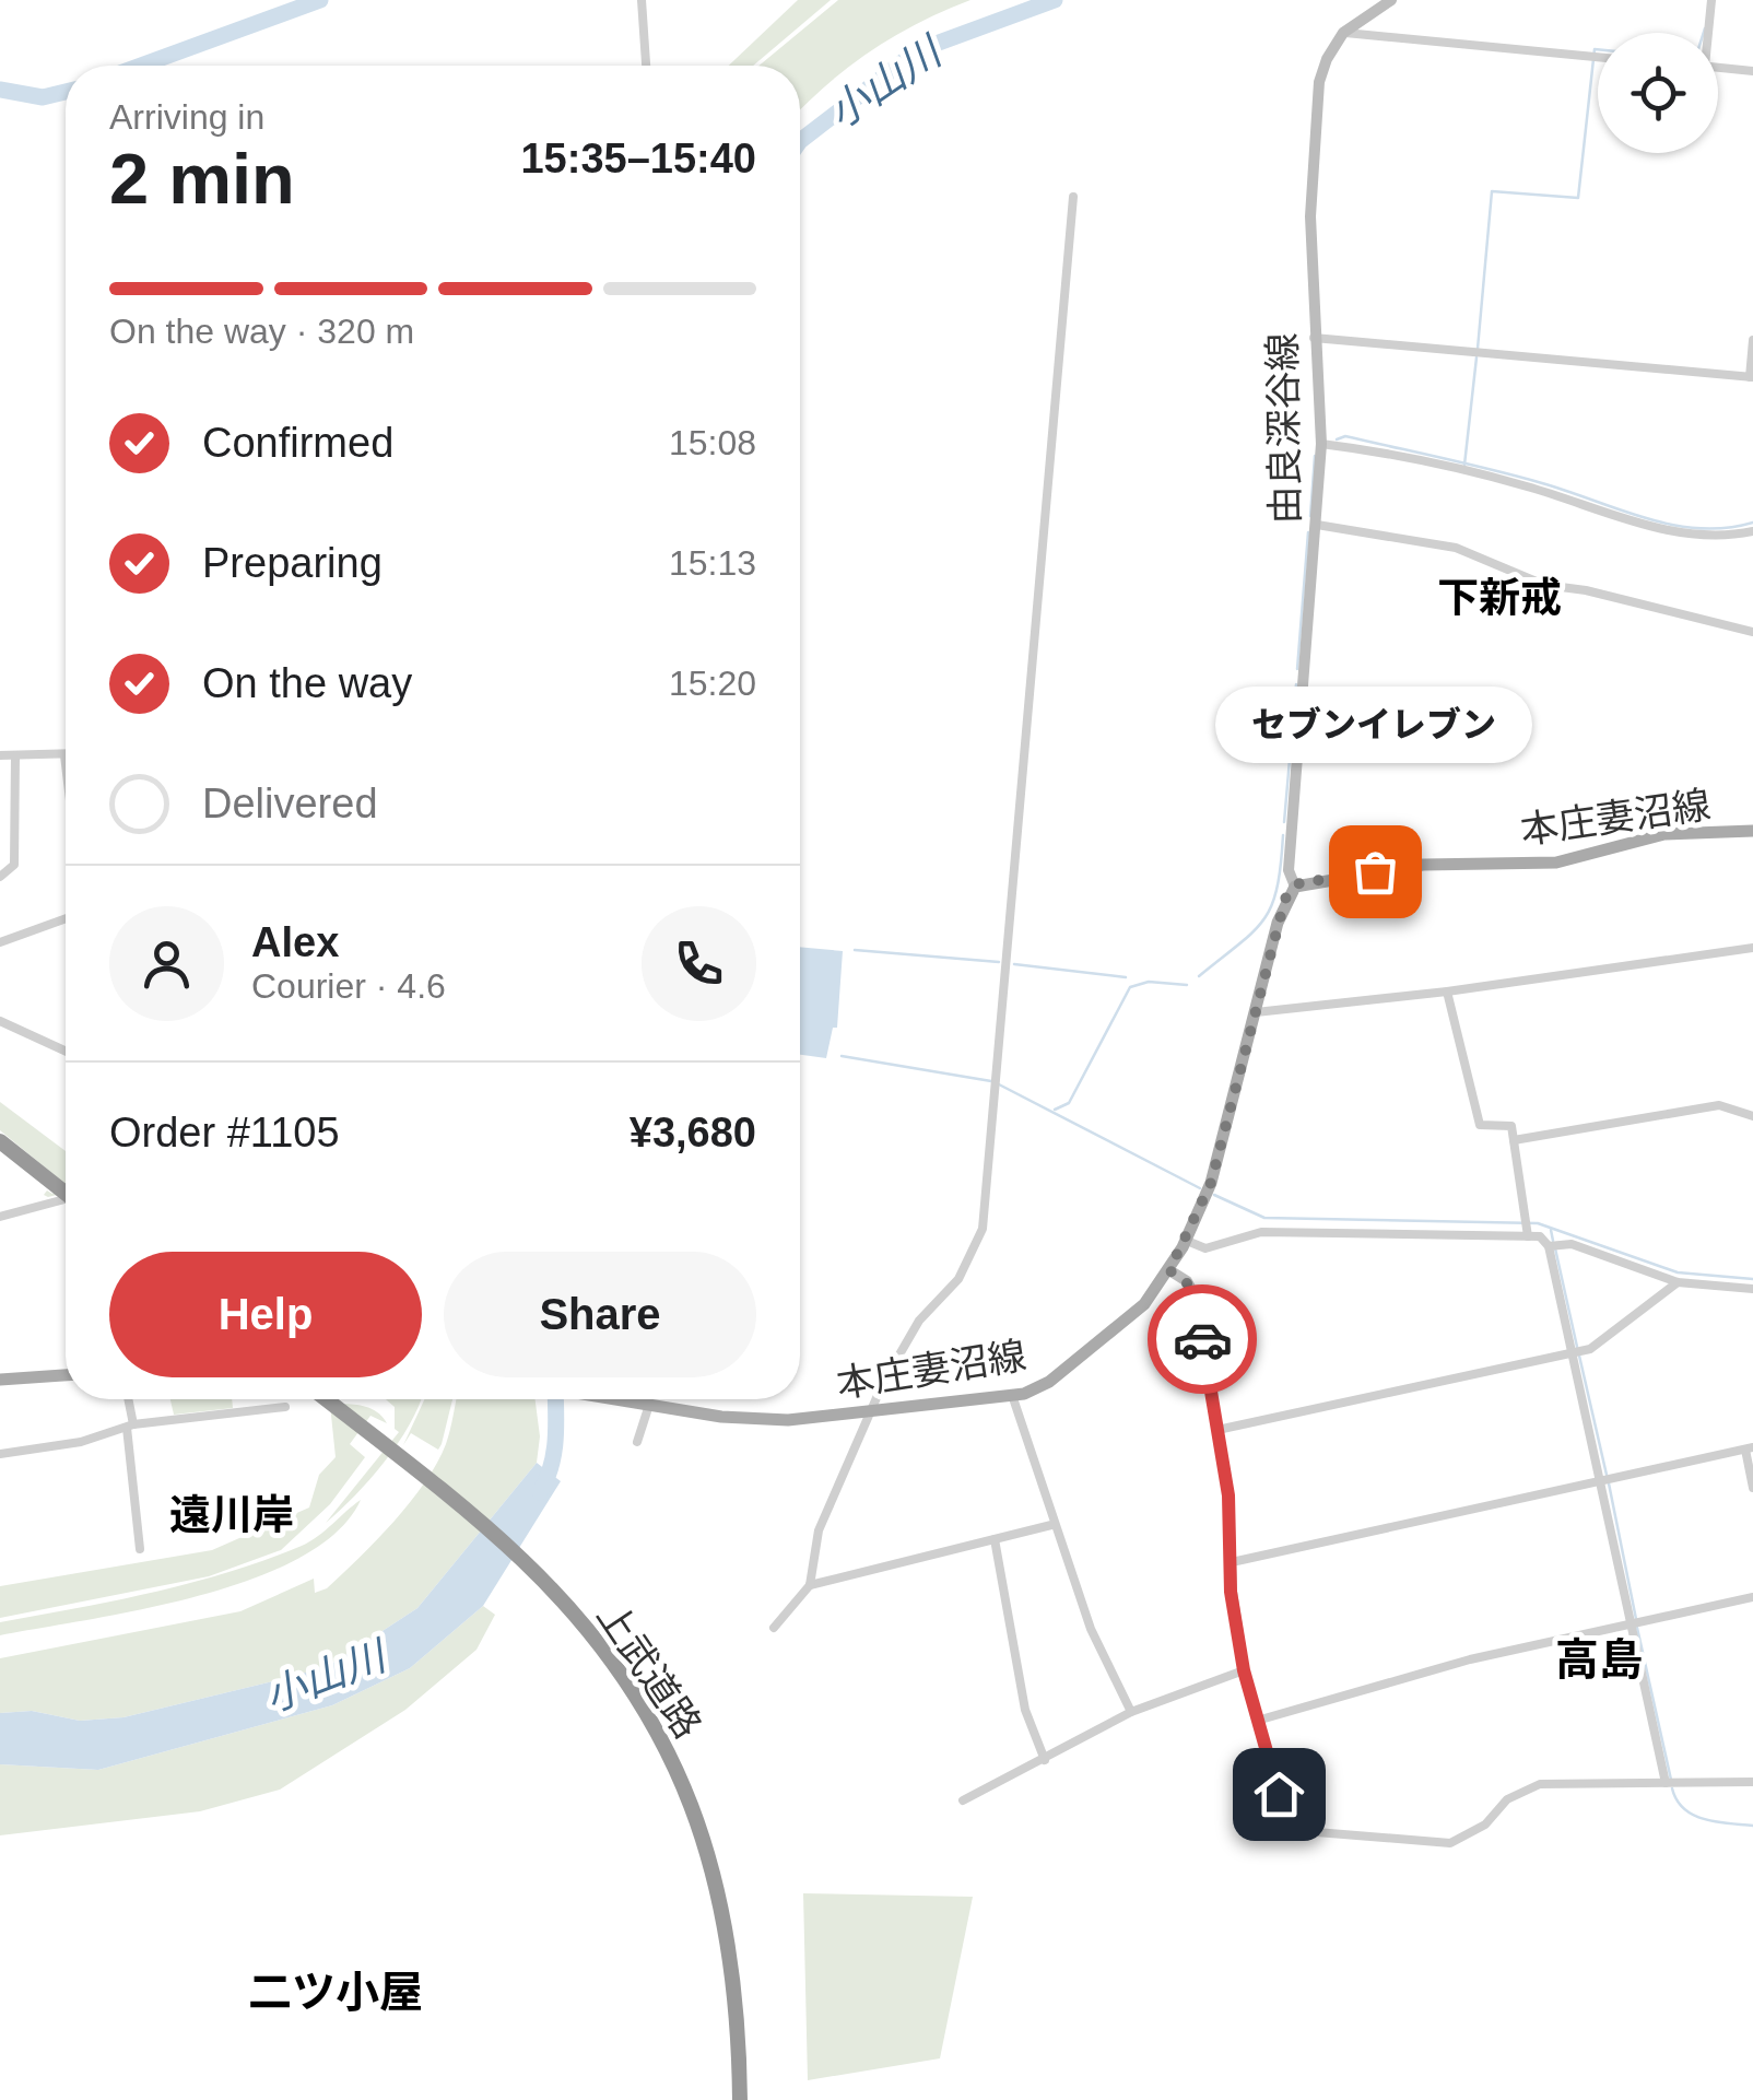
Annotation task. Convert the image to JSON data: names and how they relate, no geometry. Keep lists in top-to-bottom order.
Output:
{
  "streets": {
    "highway": ["上武道路"],
    "main road": ["由良深谷線", "本庄妻沼線"]
  },
  "crossings": [
    ["由良深谷線", "本庄妻沼線"]
  ],
  "districts": [
    "下新戒",
    "遠川岸",
    "高島",
    "二ツ小屋"
  ],
  "water": ["小山川"],
  "places": ["セブンイレブン"],
  "page": {
    "heading": ["2 min", "Arriving in", "15:35–15:40"],
    "panel": [
      "Alex",
      "Courier · 4.6",
      "Order #1105",
      "¥3,680"
    ],
    "bar": "On the way · 320 m",
    "list": [
      ["Confirmed", "15:08"],
      ["Preparing", "15:13"],
      ["On the way", "15:20"],
      "Delivered"
    ],
    "bubble": "セブンイレブン",
    "buttons": ["Help", "Share"]
  }
}
